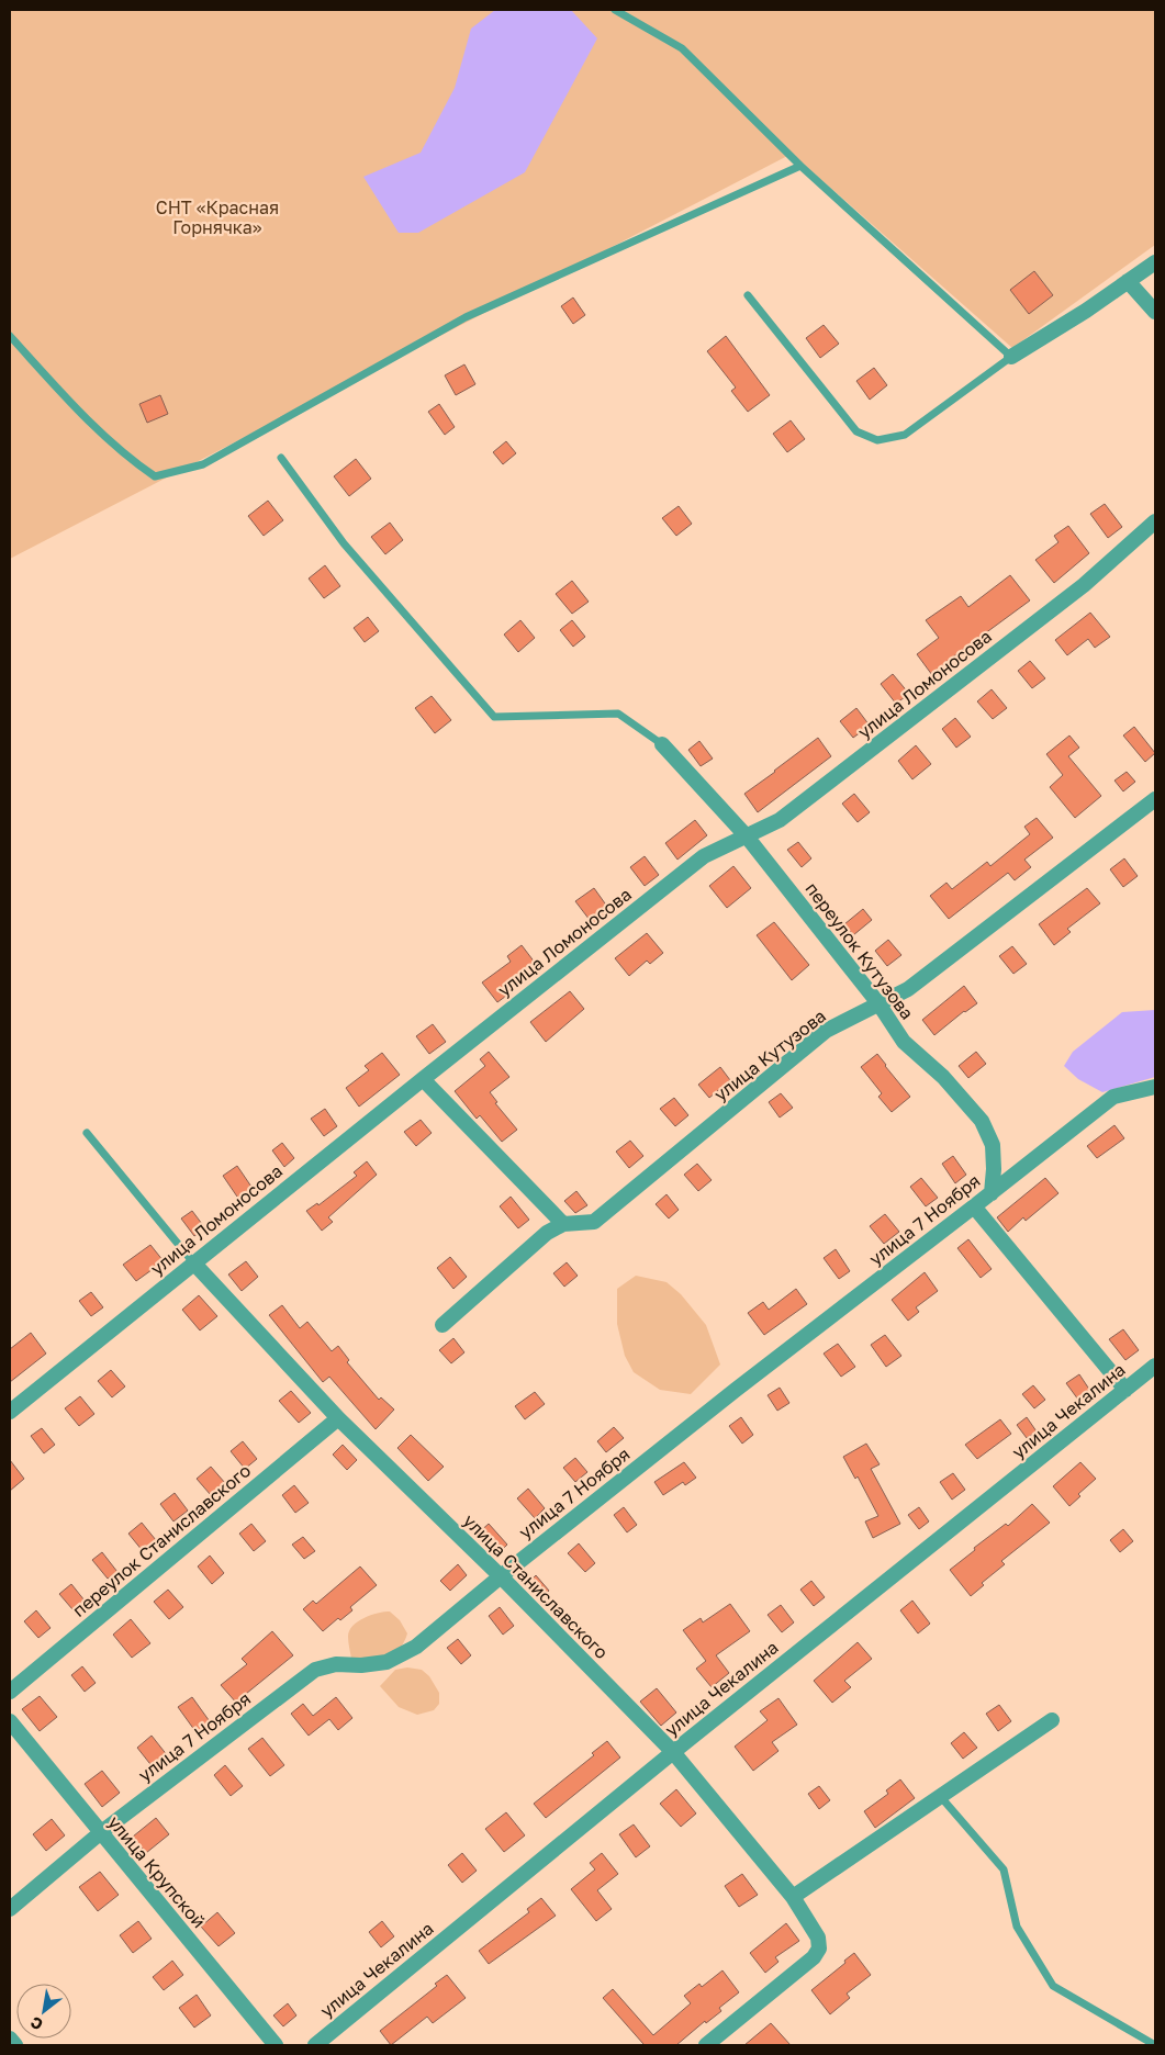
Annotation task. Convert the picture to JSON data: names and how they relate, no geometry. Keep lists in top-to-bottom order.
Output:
{
  "streets": {
    "street": [
      "улица Ломоносова",
      "переулок Кутузова",
      "улица Кутузова",
      "улица 7 Ноября",
      "улица Чекалина",
      "переулок Станиславского",
      "улица Станиславского",
      "улица Крупской"
    ]
  },
  "crossings": [
    ["улица Ломоносова", "переулок Кутузова"],
    ["улица Ломоносова", "улица Станиславского"],
    ["переулок Кутузова", "улица Кутузова"],
    ["переулок Кутузова", "улица 7 Ноября"],
    ["улица 7 Ноября", "улица Станиславского"],
    ["улица 7 Ноября", "улица Крупской"],
    ["улица Чекалина", "улица Станиславского"],
    ["переулок Станиславского", "улица Станиславского"]
  ],
  "parks": ["СНТ «Красная Горнячка»"],
  "north": "bottom left"
}
